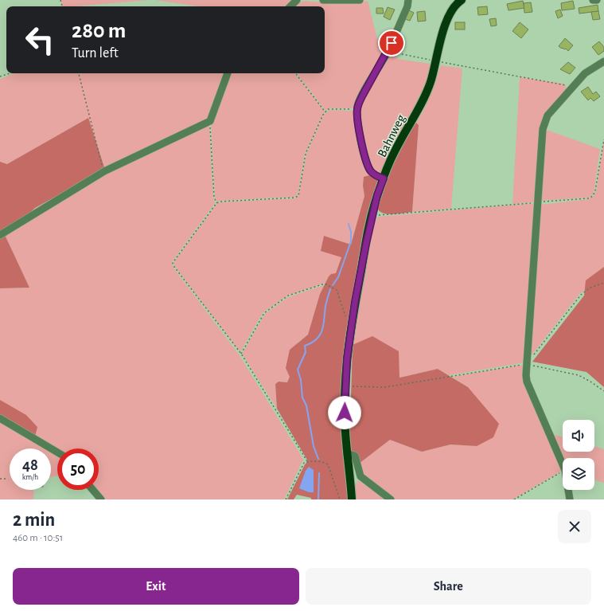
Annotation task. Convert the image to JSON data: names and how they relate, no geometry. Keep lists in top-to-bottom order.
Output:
{
  "streets": {
    "main road": ["Bahnweg"]
  },
  "page": {
    "turn": ["280 m", "Turn left"],
    "speed": "48 km/h",
    "limit": "50",
    "heading": ["2 min", "460 m · 10:51"],
    "buttons": ["Exit", "Share"]
  }
}
